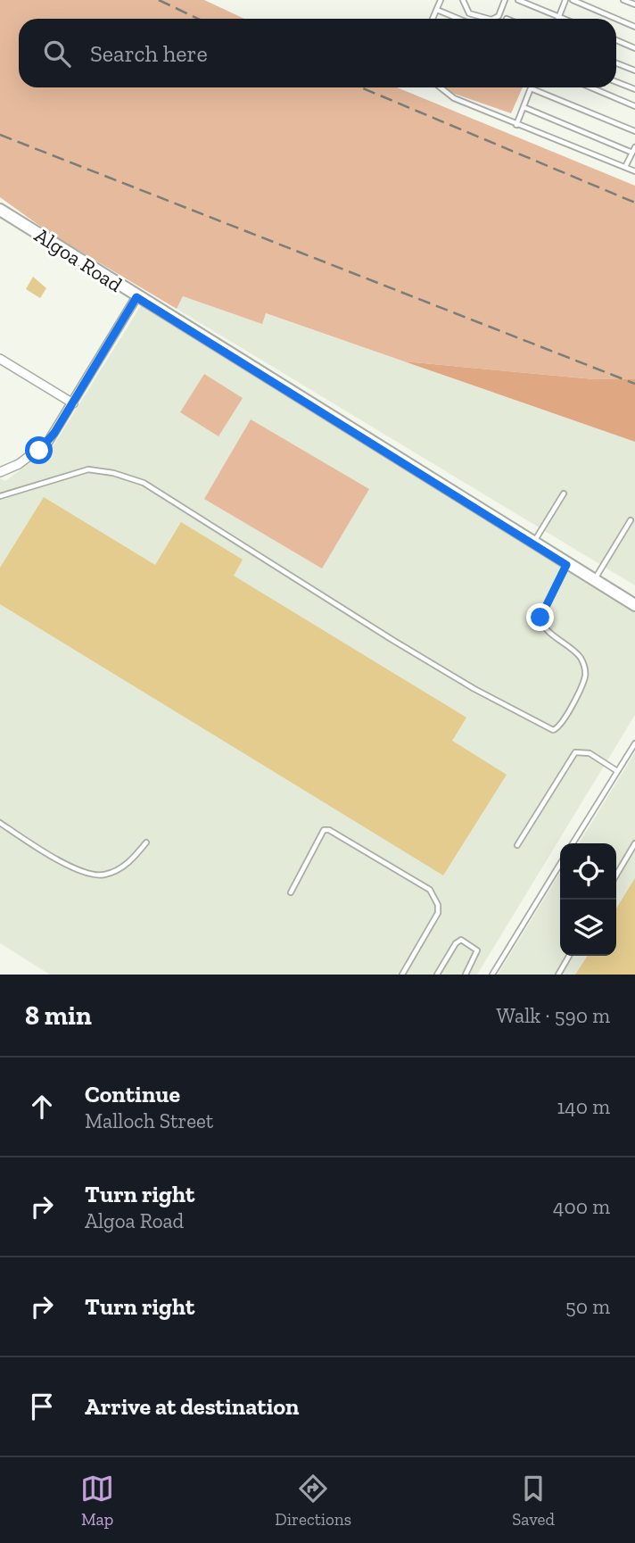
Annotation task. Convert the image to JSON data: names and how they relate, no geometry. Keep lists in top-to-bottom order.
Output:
{
  "streets": {
    "street": ["Algoa Road"]
  },
  "page": {
    "search": "Search here",
    "heading": ["8 min", "Walk · 590 m"],
    "list": [
      ["Continue", "Malloch Street", "140 m"],
      ["Turn right", "Algoa Road", "400 m"],
      ["Turn right", "50 m"],
      "Arrive at destination"
    ],
    "nav": ["Map", "Directions", "Saved"]
  }
}
